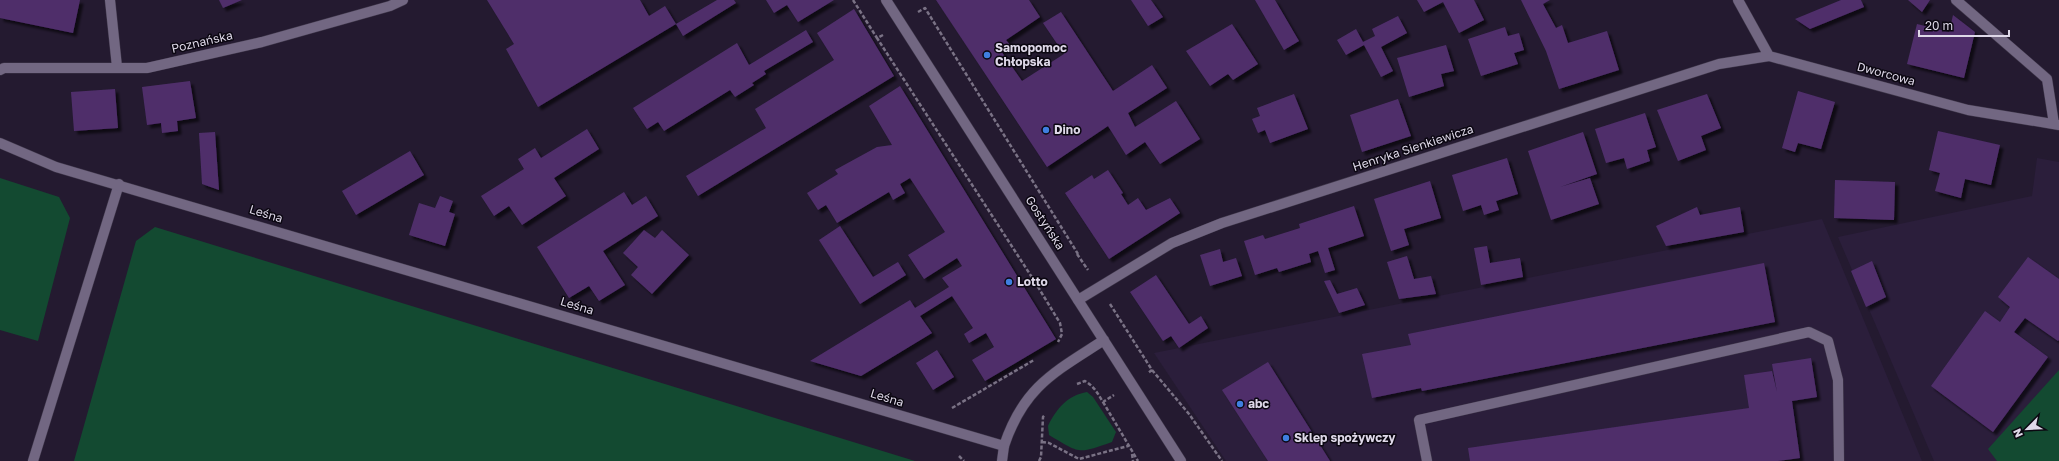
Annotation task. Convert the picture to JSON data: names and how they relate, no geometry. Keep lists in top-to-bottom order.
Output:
{
  "streets": {
    "street": [
      "Poznańska",
      "Dworcowa",
      "Henryka Sienkiewicza",
      "Leśna",
      "Gostyńska"
    ]
  },
  "crossings": [
    ["Dworcowa", "Henryka Sienkiewicza"],
    ["Henryka Sienkiewicza", "Gostyńska"]
  ],
  "places": [
    "Samopomoc Chłopska",
    "Dino",
    "Lotto",
    "abc",
    "Sklep spożywczy"
  ],
  "scale_bar": "20 m",
  "north": "bottom left"
}
